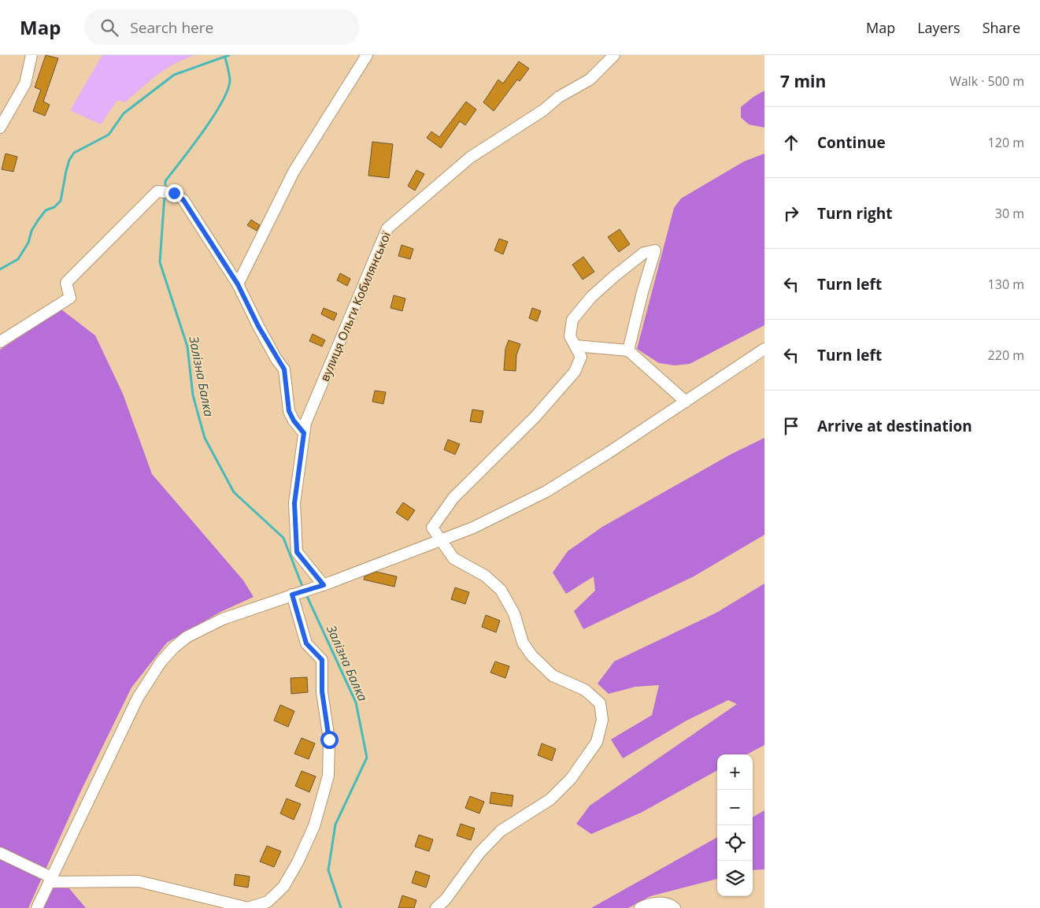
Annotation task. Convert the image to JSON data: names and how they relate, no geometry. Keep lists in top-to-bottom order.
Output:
{
  "streets": {
    "street": ["вулиця Ольги Кобилянської"]
  },
  "water": ["Залізна Балка"],
  "page": {
    "header": "Map",
    "search": "Search here",
    "nav": ["Map", "Layers", "Share"],
    "heading": ["7 min", "Walk · 500 m"],
    "list": [
      ["Continue", "120 m"],
      ["Turn right", "30 m"],
      ["Turn left", "130 m"],
      ["Turn left", "220 m"],
      "Arrive at destination"
    ],
    "map_buttons": ["+", "−"]
  }
}
